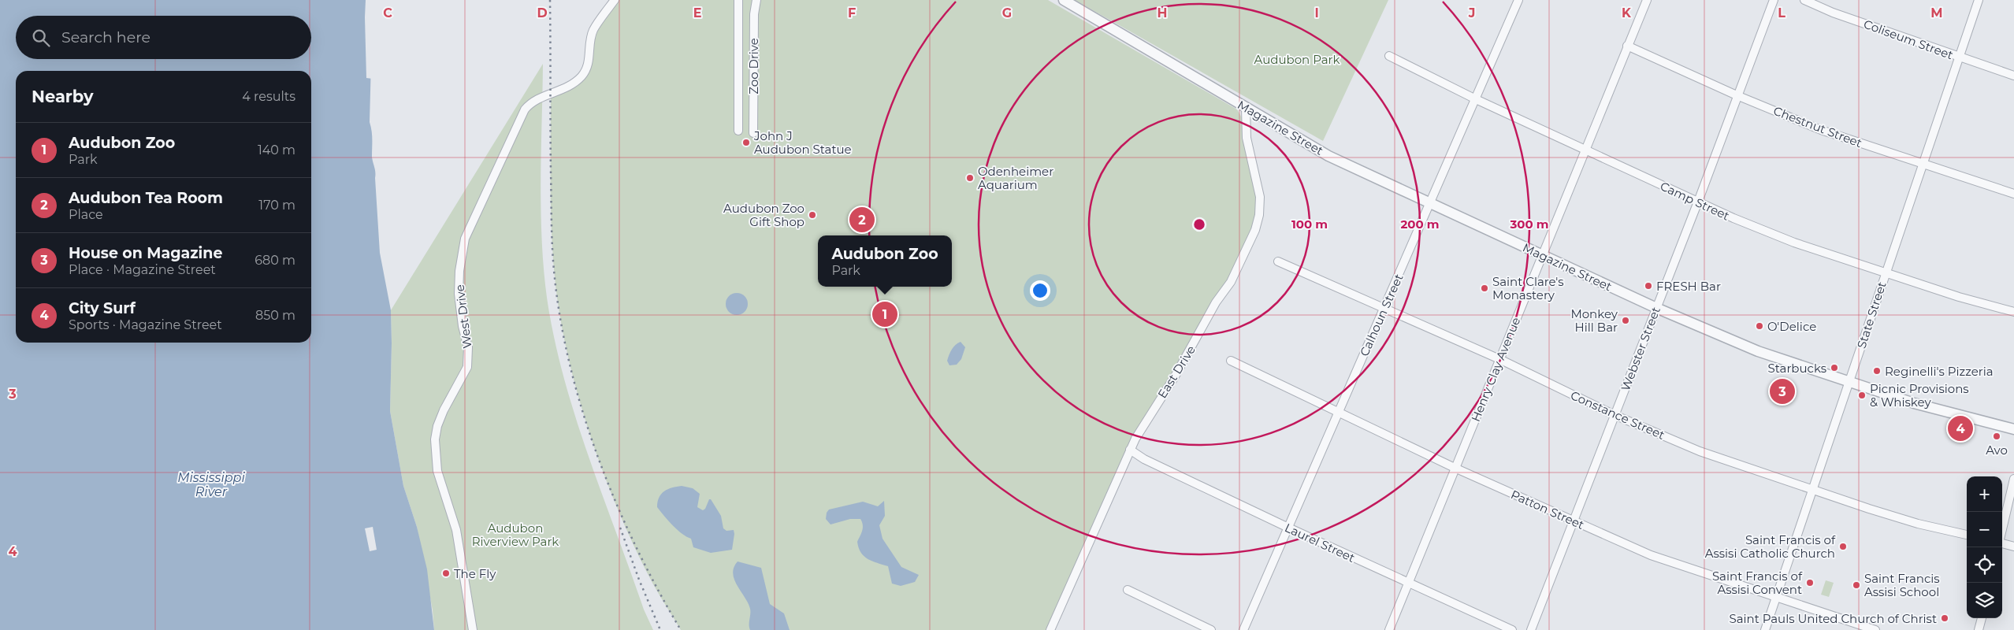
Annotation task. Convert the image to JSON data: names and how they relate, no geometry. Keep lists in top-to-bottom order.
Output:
{
  "streets": {
    "street": [
      "Coliseum Street",
      "Zoo Drive",
      "Chestnut Street",
      "Magazine Street",
      "Camp Street",
      "Calhoun Street",
      "State Street",
      "West Drive",
      "Webster Street",
      "Henry Clay Avenue",
      "East Drive",
      "Constance Street",
      "Patton Street",
      "Laurel Street"
    ]
  },
  "crossings": [
    ["Coliseum Street", "State Street"],
    ["Chestnut Street", "State Street"],
    ["Chestnut Street", "Webster Street"],
    ["Chestnut Street", "Henry Clay Avenue"],
    ["Magazine Street", "Calhoun Street"],
    ["Magazine Street", "State Street"],
    ["Magazine Street", "Webster Street"],
    ["Magazine Street", "Henry Clay Avenue"],
    ["Magazine Street", "East Drive"],
    ["Camp Street", "Calhoun Street"],
    ["Camp Street", "State Street"],
    ["Camp Street", "Webster Street"],
    ["Camp Street", "Henry Clay Avenue"],
    ["Calhoun Street", "Constance Street"],
    ["Calhoun Street", "Patton Street"],
    ["Calhoun Street", "Laurel Street"],
    ["State Street", "Constance Street"],
    ["State Street", "Patton Street"],
    ["Webster Street", "Constance Street"],
    ["Webster Street", "Patton Street"],
    ["Henry Clay Avenue", "Constance Street"],
    ["Henry Clay Avenue", "Patton Street"],
    ["Henry Clay Avenue", "Laurel Street"],
    ["East Drive", "Laurel Street"]
  ],
  "water": ["Mississippi River"],
  "parks": ["Audubon Park", "Audubon Riverview Park"],
  "places": [
    "John J Audubon Statue",
    "Odenheimer Aquarium",
    "Audubon Zoo Gift Shop",
    "FRESH Bar",
    "Saint Clare's Monastery",
    "Monkey Hill Bar",
    "O'Delice",
    "Starbucks",
    "Reginelli's Pizzeria",
    "Picnic Provisions & Whiskey",
    "Avo",
    "Saint Francis of Assisi Catholic Church",
    "The Fly",
    "Saint Francis of Assisi Convent",
    "Saint Francis Assisi School",
    "Saint Pauls United Church of Christ"
  ],
  "page": {
    "search": "Search here",
    "heading": ["Nearby", "4 results"],
    "list": [
      {
        "mark": "1",
        "name": "Audubon Zoo",
        "note": "Park",
        "value": "140 m"
      },
      {
        "mark": "2",
        "name": "Audubon Tea Room",
        "note": "Place",
        "value": "170 m"
      },
      {
        "mark": "3",
        "name": "House on Magazine",
        "note": "Place · Magazine Street",
        "value": "680 m"
      },
      {
        "mark": "4",
        "name": "City Surf",
        "note": "Sports · Magazine Street",
        "value": "850 m"
      }
    ],
    "pins": [
      "2",
      "1",
      "3",
      "4"
    ],
    "popup": ["Audubon Zoo", "Park"],
    "map_buttons": ["+", "−"]
  },
  "grid": {
    "columns": [
      "C",
      "D",
      "E",
      "F",
      "G",
      "H",
      "I",
      "J",
      "K",
      "L",
      "M"
    ],
    "rows": ["3", "4"]
  },
  "rings": ["100 m", "200 m", "300 m"]
}
